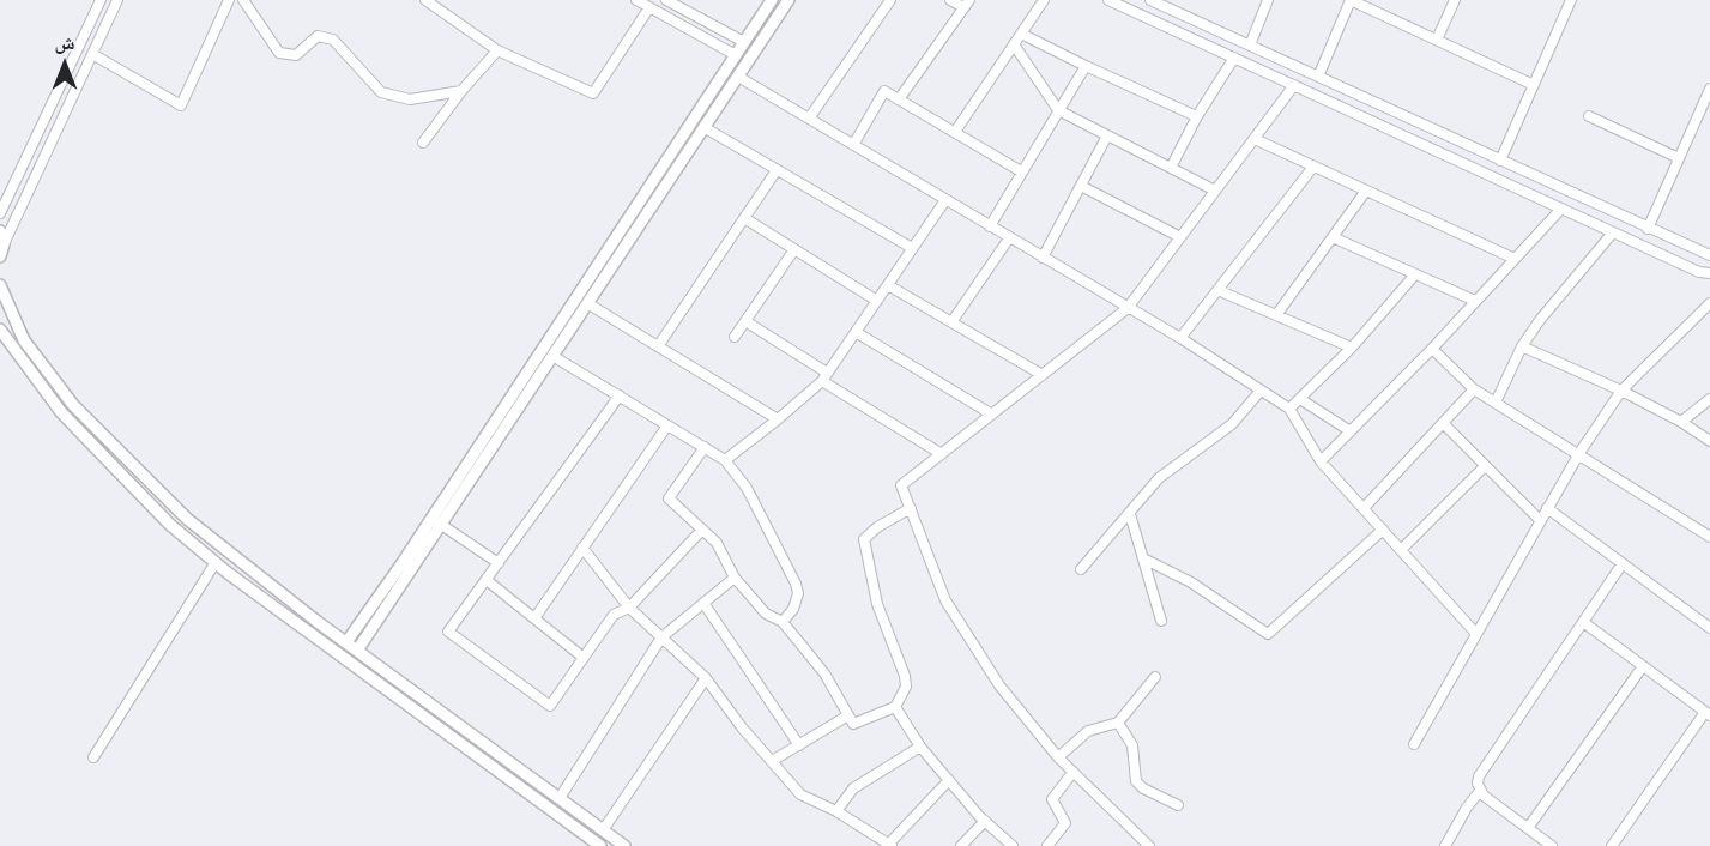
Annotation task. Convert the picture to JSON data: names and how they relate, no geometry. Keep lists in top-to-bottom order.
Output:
{
  "north": "top"
}
